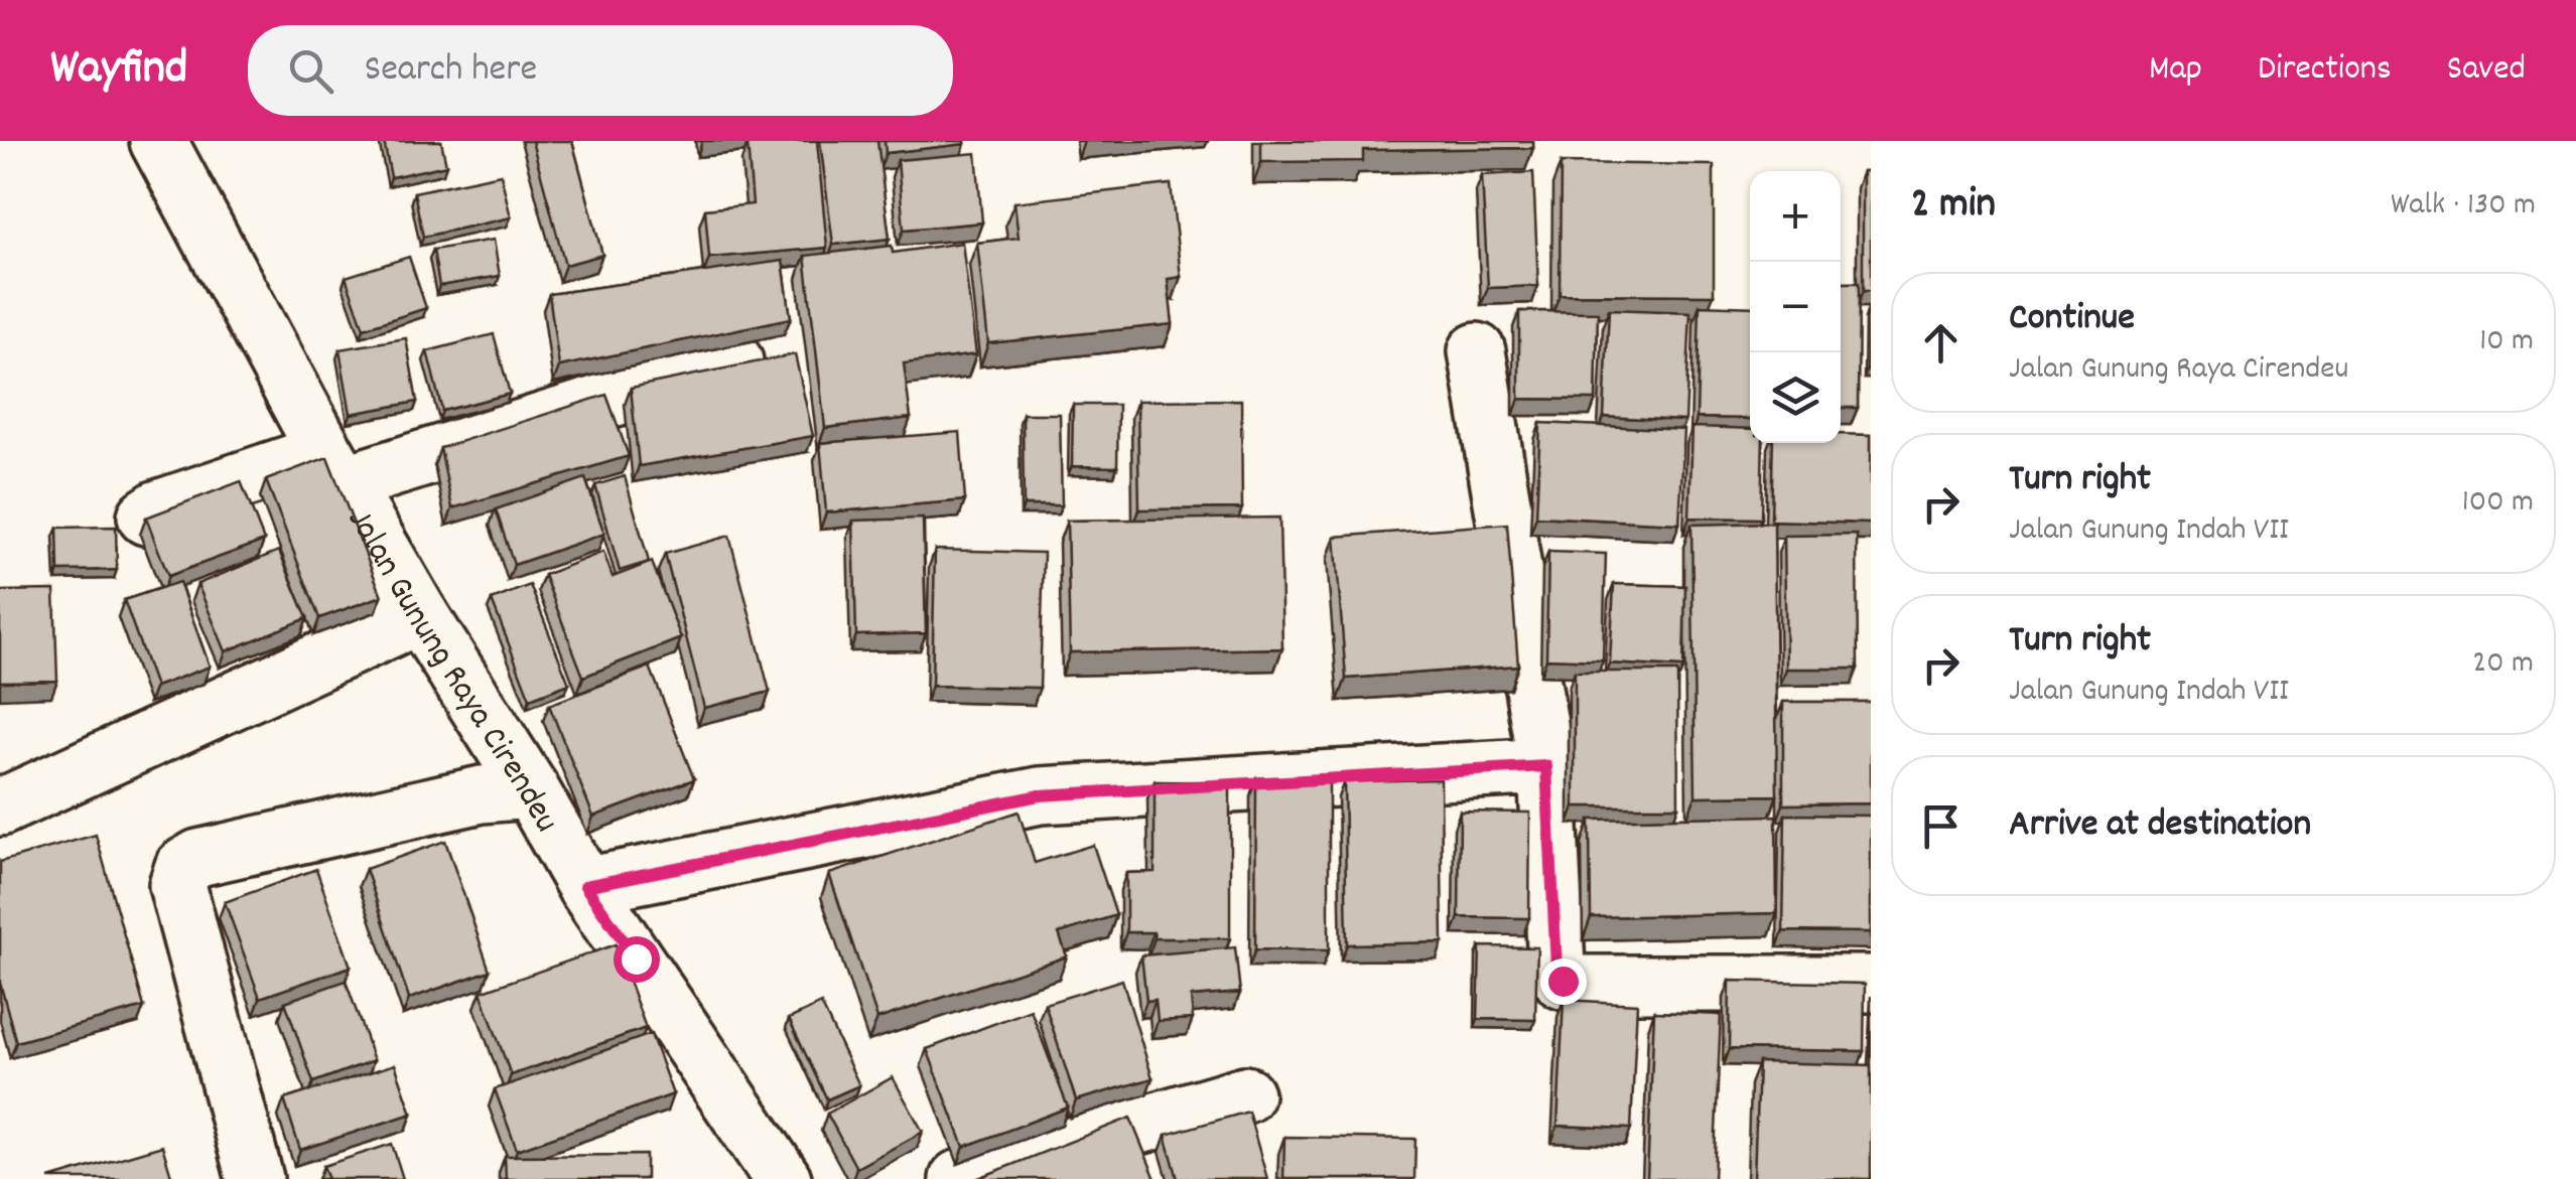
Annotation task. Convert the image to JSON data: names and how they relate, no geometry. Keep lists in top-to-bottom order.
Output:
{
  "streets": {
    "street": ["Jalan Gunung Raya Cirendeu"]
  },
  "page": {
    "header": "Wayfind",
    "search": "Search here",
    "nav": ["Map", "Directions", "Saved"],
    "heading": ["2 min", "Walk · 130 m"],
    "map_buttons": ["+", "−"],
    "list": [
      ["Continue", "Jalan Gunung Raya Cirendeu", "10 m"],
      ["Turn right", "Jalan Gunung Indah VII", "100 m"],
      ["Turn right", "Jalan Gunung Indah VII", "20 m"],
      "Arrive at destination"
    ]
  }
}
